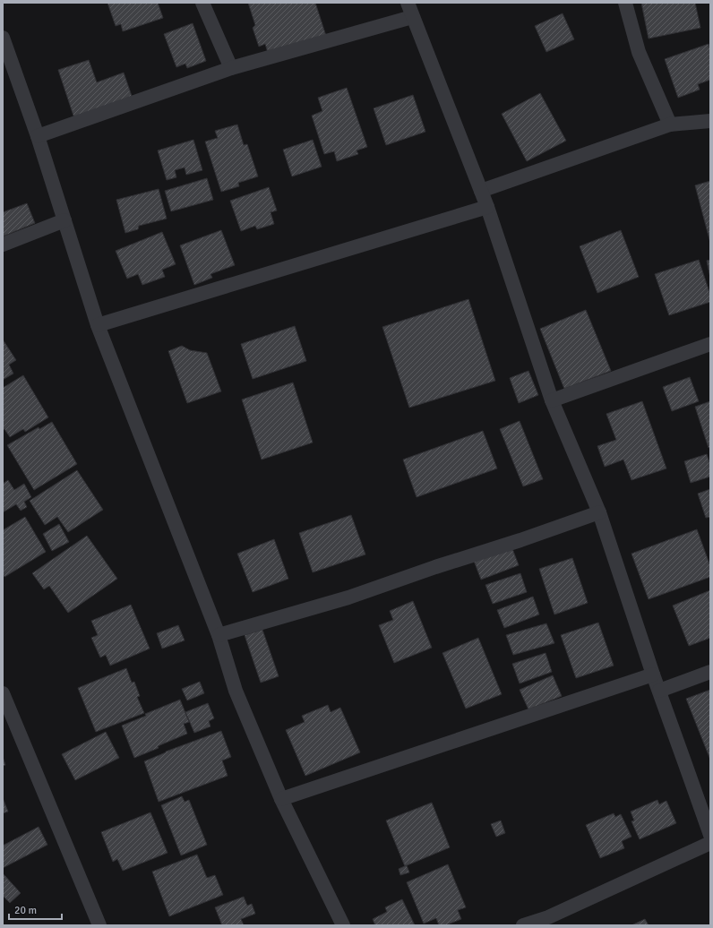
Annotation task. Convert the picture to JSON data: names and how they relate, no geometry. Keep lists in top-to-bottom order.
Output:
{
  "scale_bar": "20 m"
}
